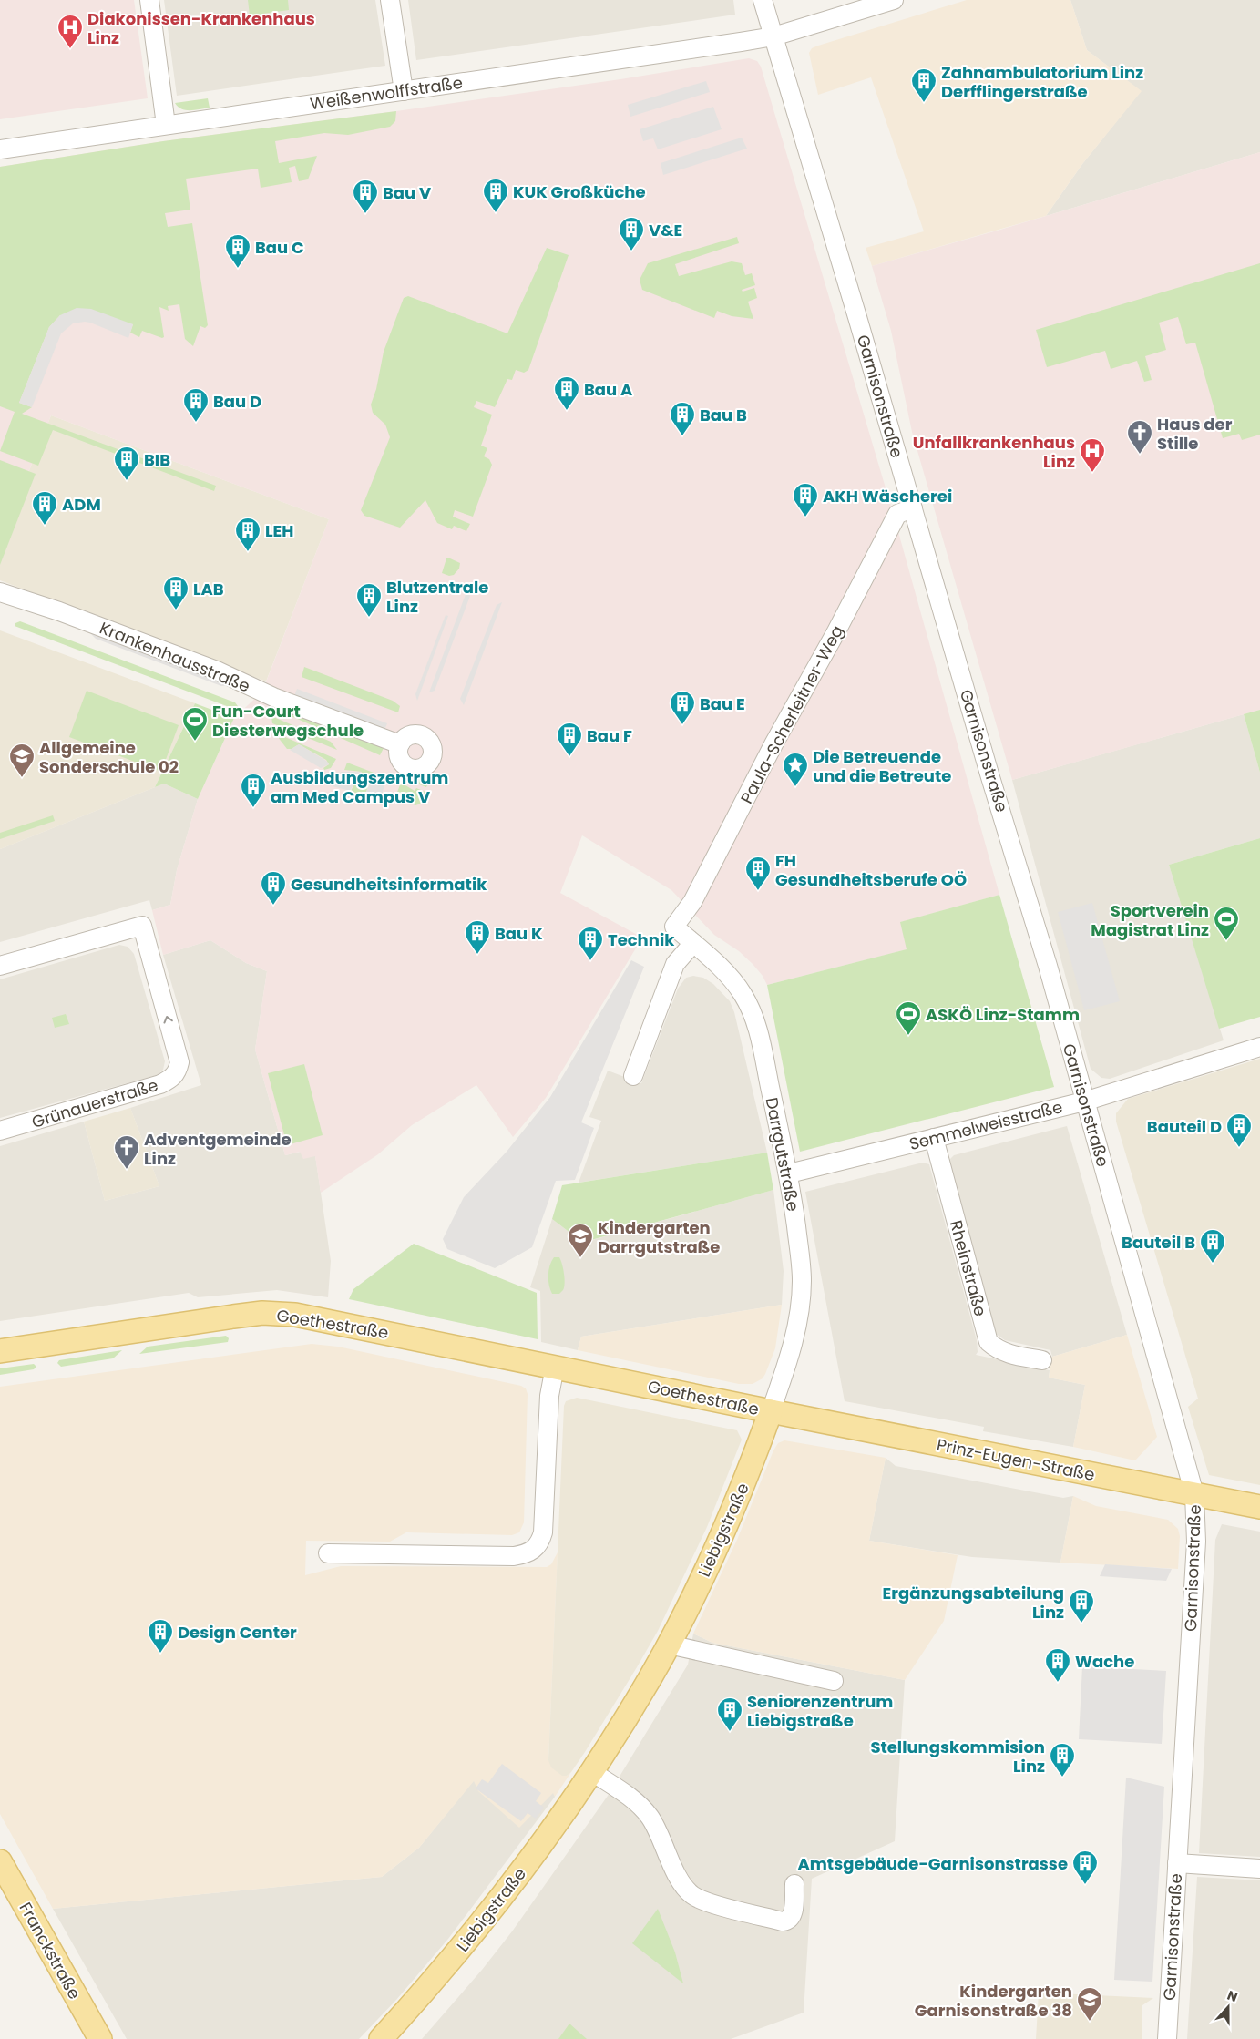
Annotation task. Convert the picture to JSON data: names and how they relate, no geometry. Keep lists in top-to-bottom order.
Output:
{
  "streets": {
    "main road": [
      "Goethestraße",
      "Prinz-Eugen-Straße",
      "Liebigstraße",
      "Franckstraße"
    ],
    "street": [
      "Weißenwolffstraße",
      "Garnisonstraße",
      "Krankenhausstraße",
      "Paula-Scherleitner-Weg",
      "Grünauerstraße",
      "Semmelweisstraße",
      "Darrgutstraße",
      "Rheinstraße"
    ]
  },
  "crossings": [
    ["Weißenwolffstraße", "Garnisonstraße"],
    ["Garnisonstraße", "Paula-Scherleitner-Weg"],
    ["Garnisonstraße", "Semmelweisstraße"],
    ["Garnisonstraße", "Prinz-Eugen-Straße"],
    ["Paula-Scherleitner-Weg", "Darrgutstraße"],
    ["Semmelweisstraße", "Darrgutstraße"],
    ["Semmelweisstraße", "Rheinstraße"],
    ["Darrgutstraße", "Goethestraße"],
    ["Darrgutstraße", "Prinz-Eugen-Straße"],
    ["Darrgutstraße", "Liebigstraße"],
    ["Goethestraße", "Prinz-Eugen-Straße"],
    ["Goethestraße", "Liebigstraße"],
    ["Prinz-Eugen-Straße", "Liebigstraße"]
  ],
  "places": {
    "hospital": ["Diakonissen-Krankenhaus Linz", "Unfallkrankenhaus Linz"],
    "building": [
      "Zahnambulatorium Linz Derfflingerstraße",
      "KUK Großküche",
      "Bau V",
      "V&E",
      "Bau C",
      "Bau A",
      "Bau D",
      "Bau B",
      "BIB",
      "AKH Wäscherei",
      "ADM",
      "LEH",
      "LAB",
      "Blutzentrale Linz",
      "Bau E",
      "Bau F",
      "Ausbildungszentrum am Med Campus V",
      "FH Gesundheitsberufe OÖ",
      "Gesundheitsinformatik",
      "Bau K",
      "Technik",
      "Bauteil D",
      "Bauteil B",
      "Ergänzungsabteilung Linz",
      "Design Center",
      "Wache",
      "Seniorenzentrum Liebigstraße",
      "Stellungskommision Linz",
      "Amtsgebäude-Garnisonstrasse"
    ],
    "church": ["Haus der Stille", "Adventgemeinde Linz"],
    "sports": ["Fun-Court Diesterwegschule", "Sportverein Magistrat Linz", "ASKÖ Linz-Stamm"],
    "school or university": ["Allgemeine Sonderschule 02", "Kindergarten Darrgutstraße", "Kindergarten Garnisonstraße 38"],
    "place": ["Die Betreuende und die Betreute"]
  },
  "north": "top"
}
